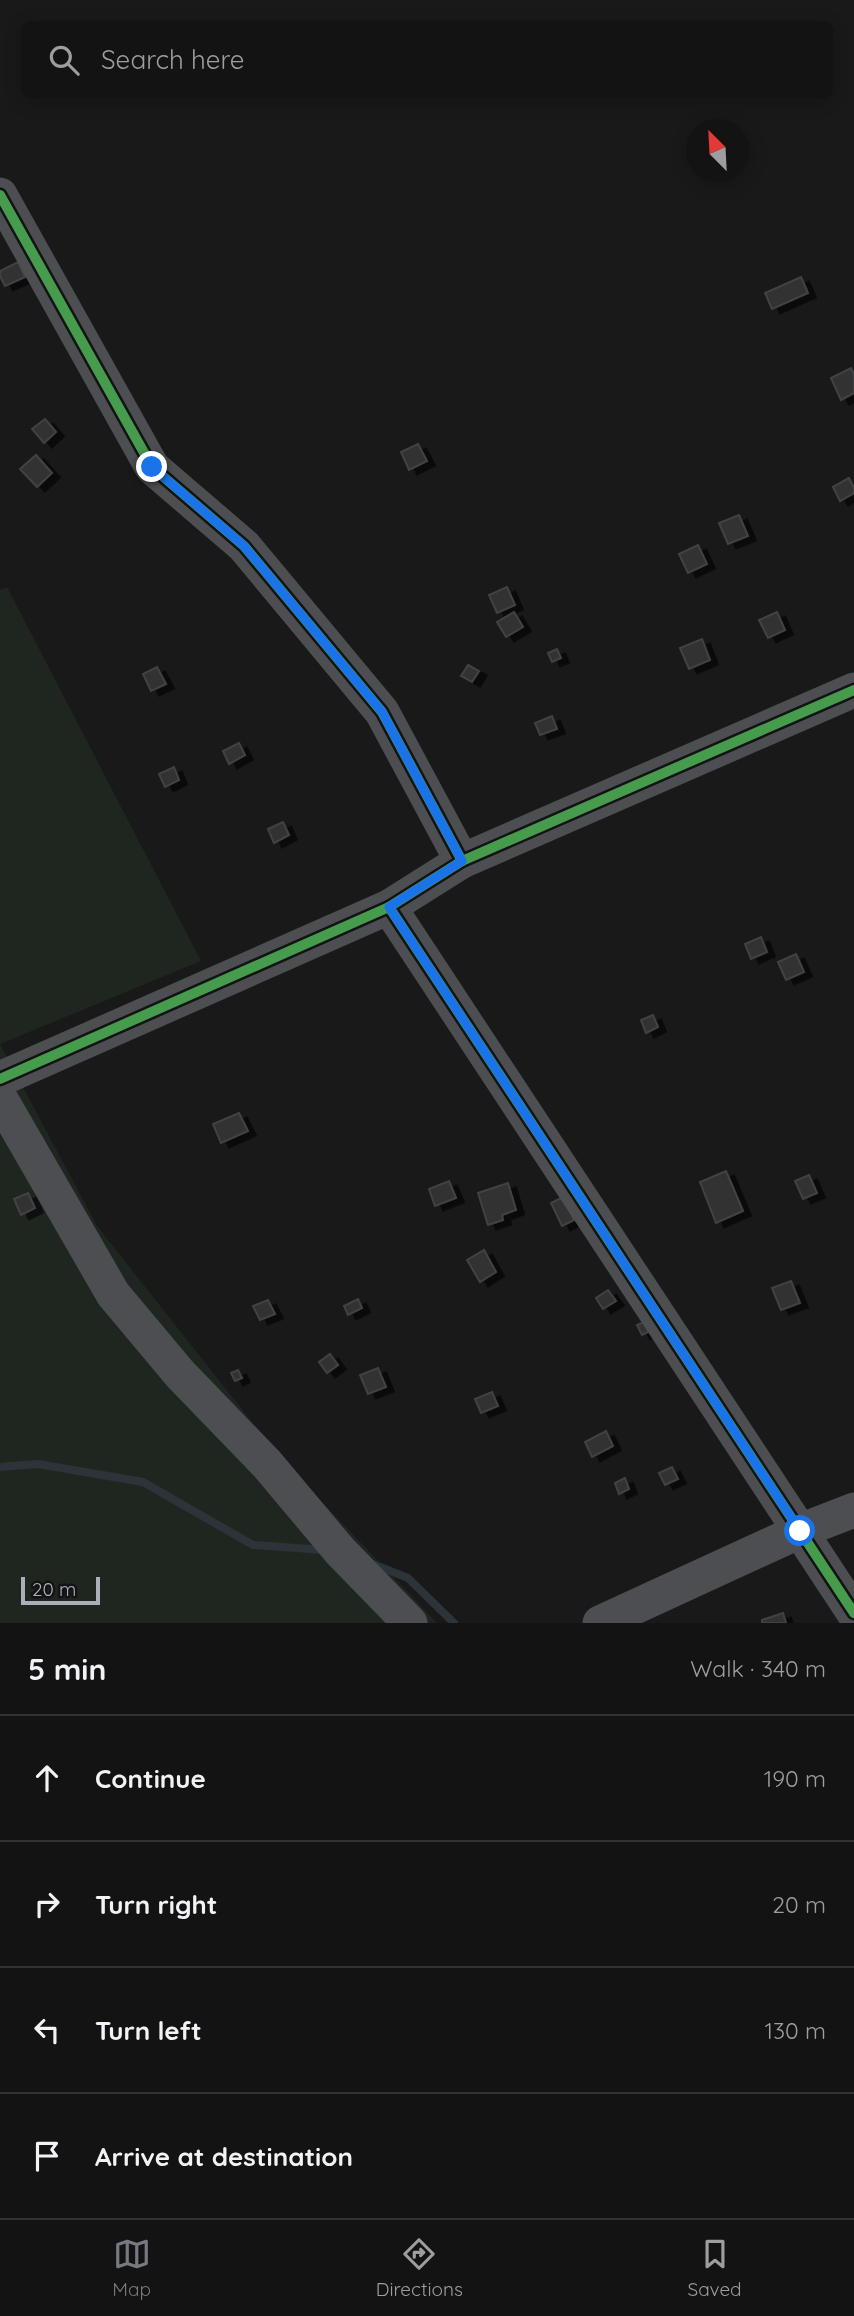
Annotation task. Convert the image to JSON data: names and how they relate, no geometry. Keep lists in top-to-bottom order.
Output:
{
  "scale_bar": "20 m",
  "north": "top left",
  "page": {
    "search": "Search here",
    "scale": "20 m",
    "heading": ["5 min", "Walk · 340 m"],
    "list": [
      ["Continue", "190 m"],
      ["Turn right", "20 m"],
      ["Turn left", "130 m"],
      "Arrive at destination"
    ],
    "nav": ["Map", "Directions", "Saved"]
  }
}
